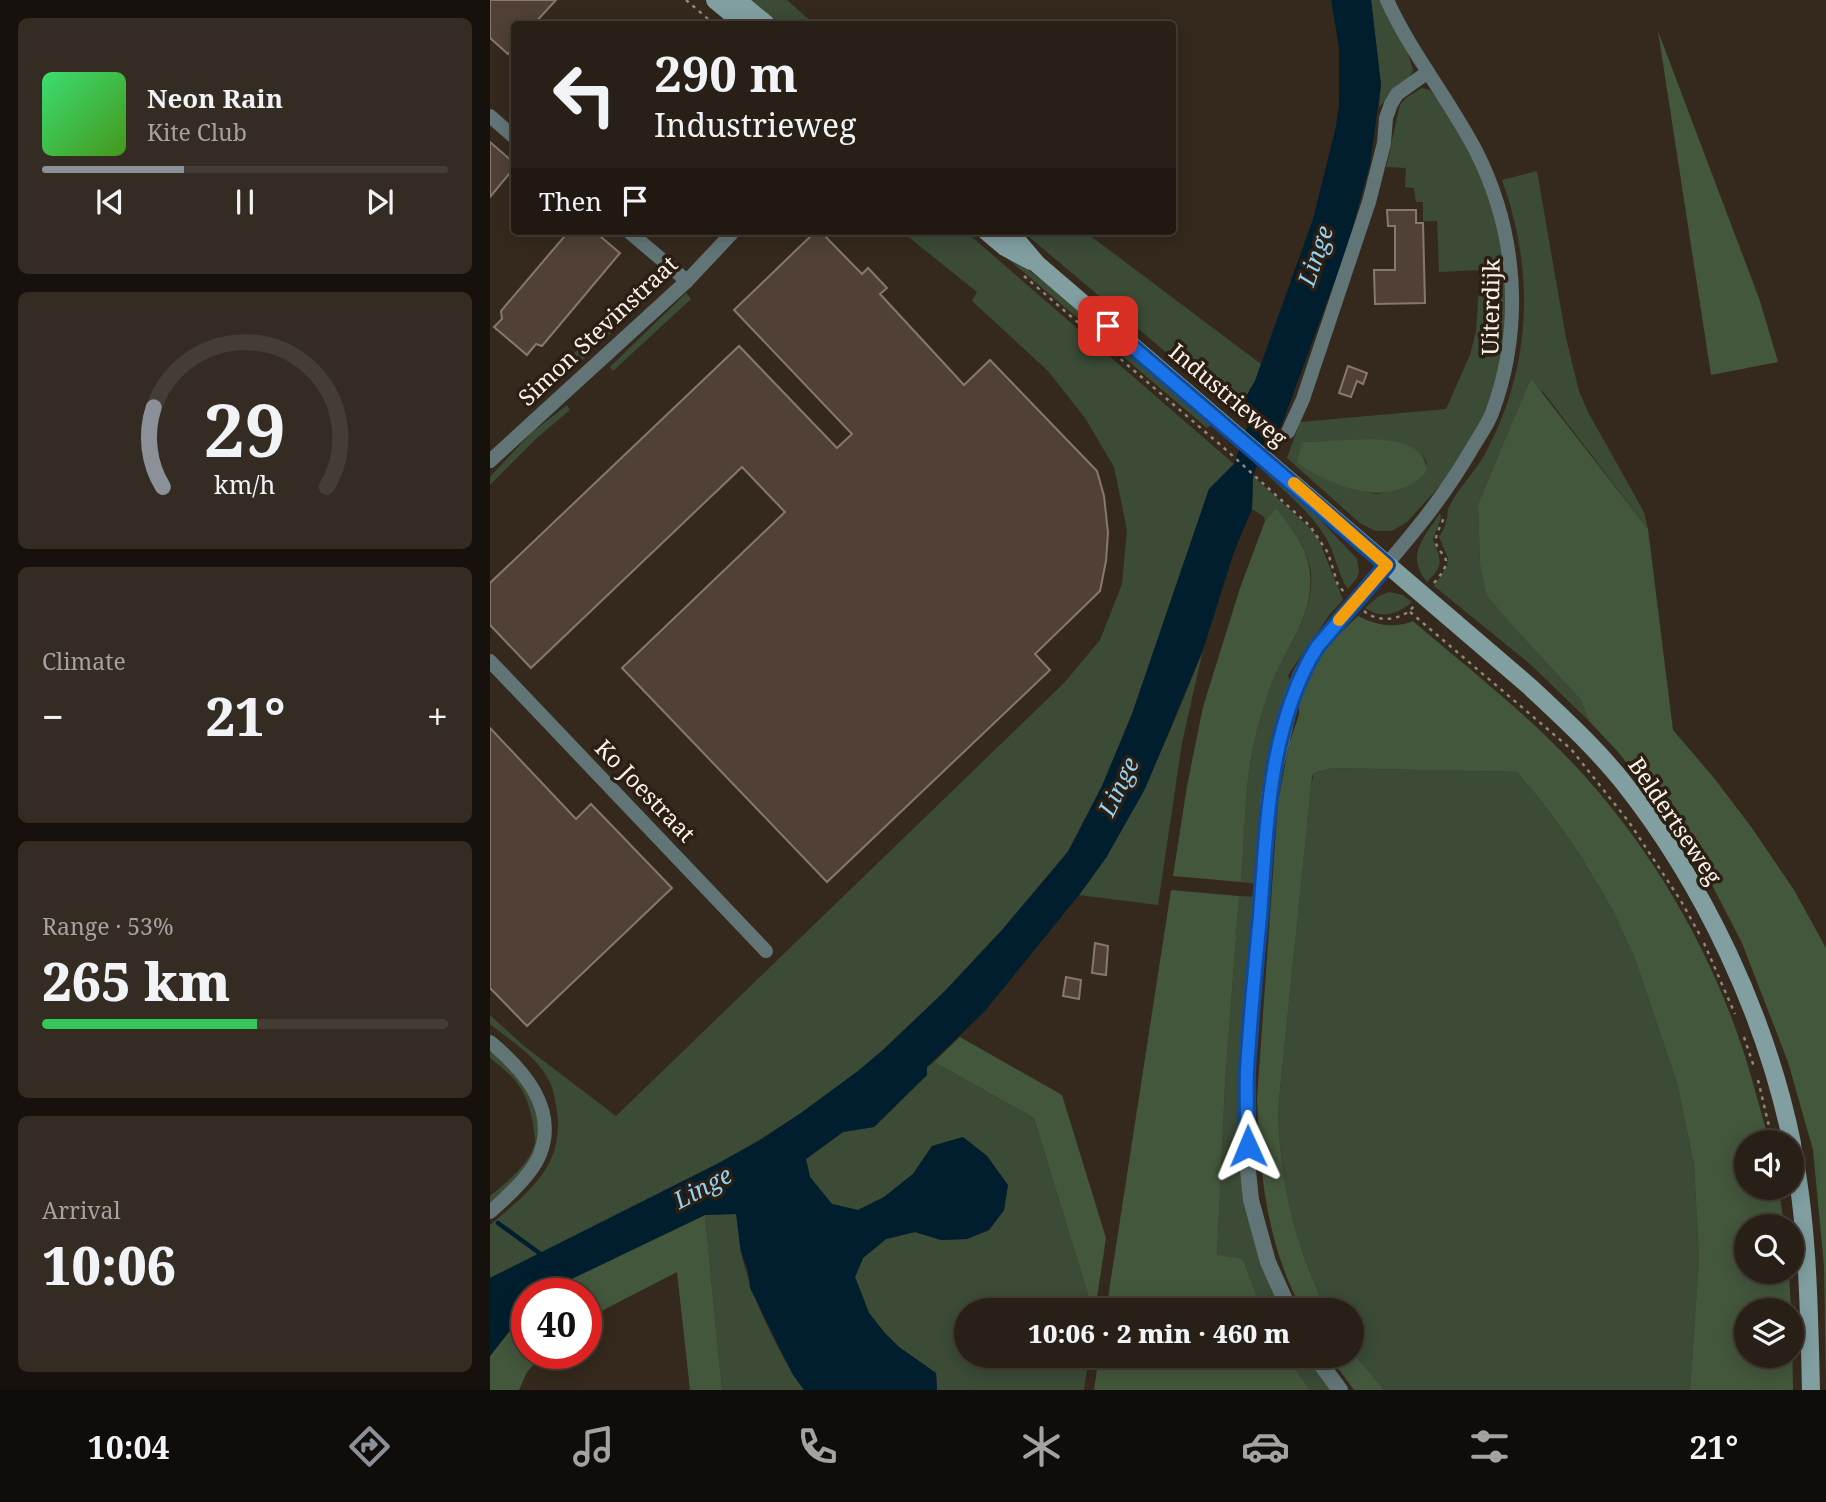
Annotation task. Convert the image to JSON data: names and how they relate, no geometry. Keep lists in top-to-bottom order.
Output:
{
  "streets": {
    "main road": ["Industrieweg", "Beldertseweg"],
    "street": ["Uiterdijk", "Simon Stevinstraat", "Ko Joestraat"]
  },
  "crossings": [
    ["Uiterdijk", "Industrieweg"],
    ["Uiterdijk", "Beldertseweg"],
    ["Industrieweg", "Beldertseweg"]
  ],
  "water": ["Linge"],
  "page": {
    "turn": ["290 m", "Industrieweg"],
    "song": ["Neon Rain", "Kite Club"],
    "then": "Then",
    "tile": [
      "Climate",
      ["Range · 53%", "265 km"],
      ["Arrival", "10:06"]
    ],
    "heat": ["−", "21°", "+"],
    "limit": "40",
    "trip": "10:06 · 2 min · 460 m",
    "tabs": ["10:04", "21°"],
    "gauge": ["29", "km/h"]
  }
}
